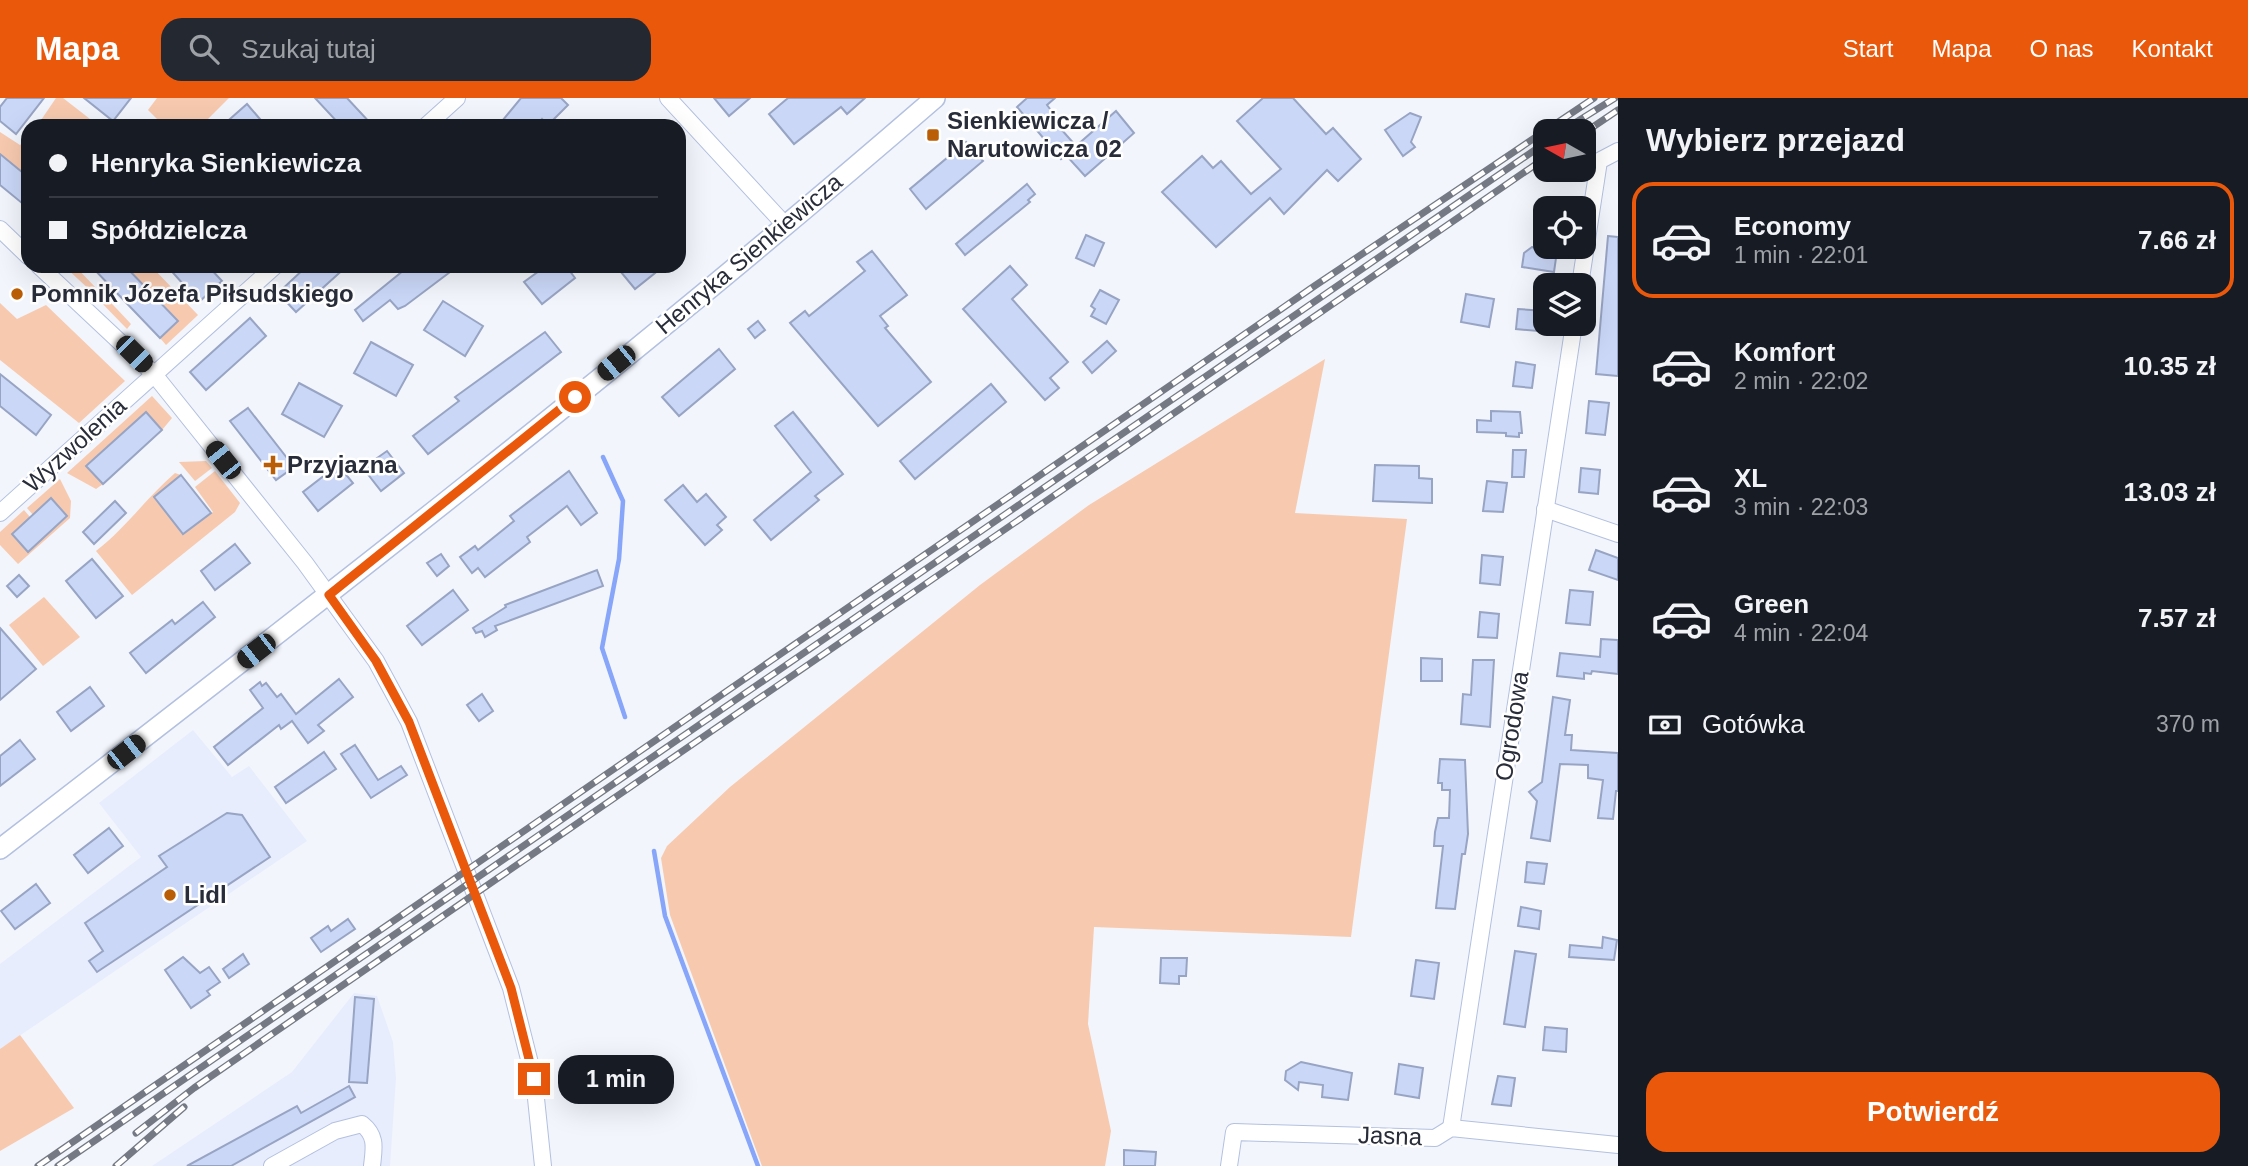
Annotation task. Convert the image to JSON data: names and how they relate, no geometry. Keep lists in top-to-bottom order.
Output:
{
  "streets": {
    "street": [
      "Henryka Sienkiewicza",
      "Wyzwolenia",
      "Ogrodowa",
      "Jasna"
    ]
  },
  "crossings": [
    ["Ogrodowa", "Jasna"]
  ],
  "places": {
    "transit": ["Sienkiewicza / Narutowicza 02"],
    "other": ["Pomnik Józefa Piłsudskiego", "Lidl"],
    "health": ["Przyjazna"]
  },
  "north": "left",
  "page": {
    "header": "Mapa",
    "search": "Szukaj tutaj",
    "nav": [
      "Start",
      "Mapa",
      "O nas",
      "Kontakt"
    ],
    "heading": "Wybierz przejazd",
    "banner": ["Henryka Sienkiewicza", "Spółdzielcza"],
    "list": [
      {
        "name": "Economy",
        "note": "1 min · 22:01",
        "value": "7.66 zł"
      },
      {
        "name": "Komfort",
        "note": "2 min · 22:02",
        "value": "10.35 zł"
      },
      {
        "name": "XL",
        "note": "3 min · 22:03",
        "value": "13.03 zł"
      },
      {
        "name": "Green",
        "note": "4 min · 22:04",
        "value": "7.57 zł"
      }
    ],
    "pay": ["Gotówka", "370 m"],
    "bubble": "1 min",
    "buttons": "Potwierdź"
  }
}
